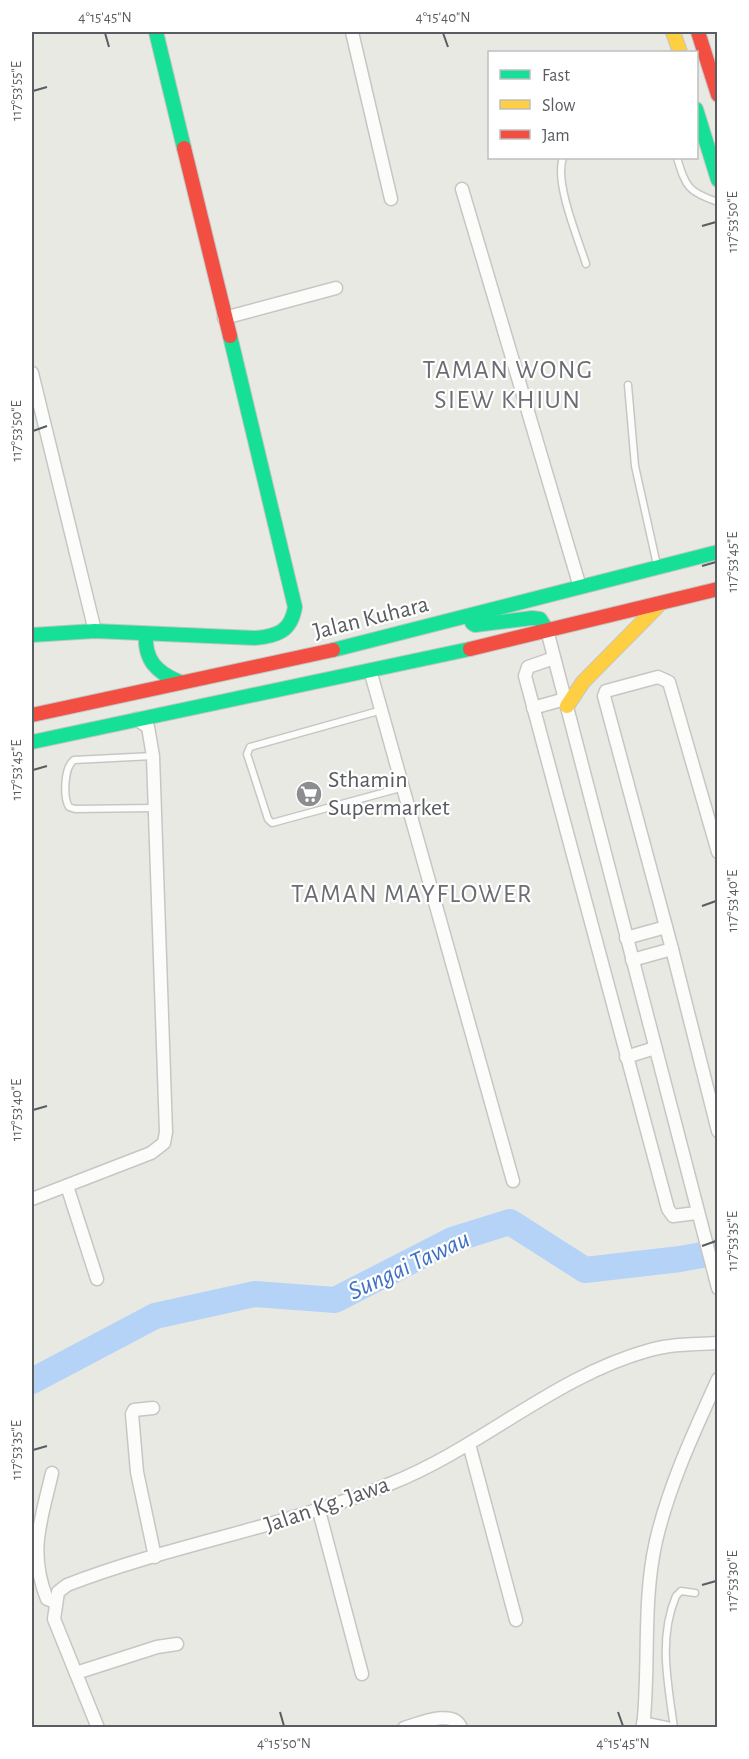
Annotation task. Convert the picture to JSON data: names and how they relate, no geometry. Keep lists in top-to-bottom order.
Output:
{
  "streets": {
    "main road": ["Jalan Kuhara"],
    "street": ["Jalan Kg. Jawa"]
  },
  "districts": ["TAMAN WONG SIEW KHIUN", "TAMAN MAYFLOWER"],
  "water": ["Sungai Tawau"],
  "places": {
    "supermarket": ["Sthamin Supermarket"]
  },
  "legend": ["Fast", "Slow", "Jam"],
  "coordinates": [
    "4°15'45\"N",
    "4°15'40\"N",
    "117°53'55\"E",
    "117°53'50\"E",
    "117°53'45\"E",
    "117°53'40\"E",
    "117°53'35\"E",
    "117°53'30\"E",
    "4°15'50\"N"
  ]
}
